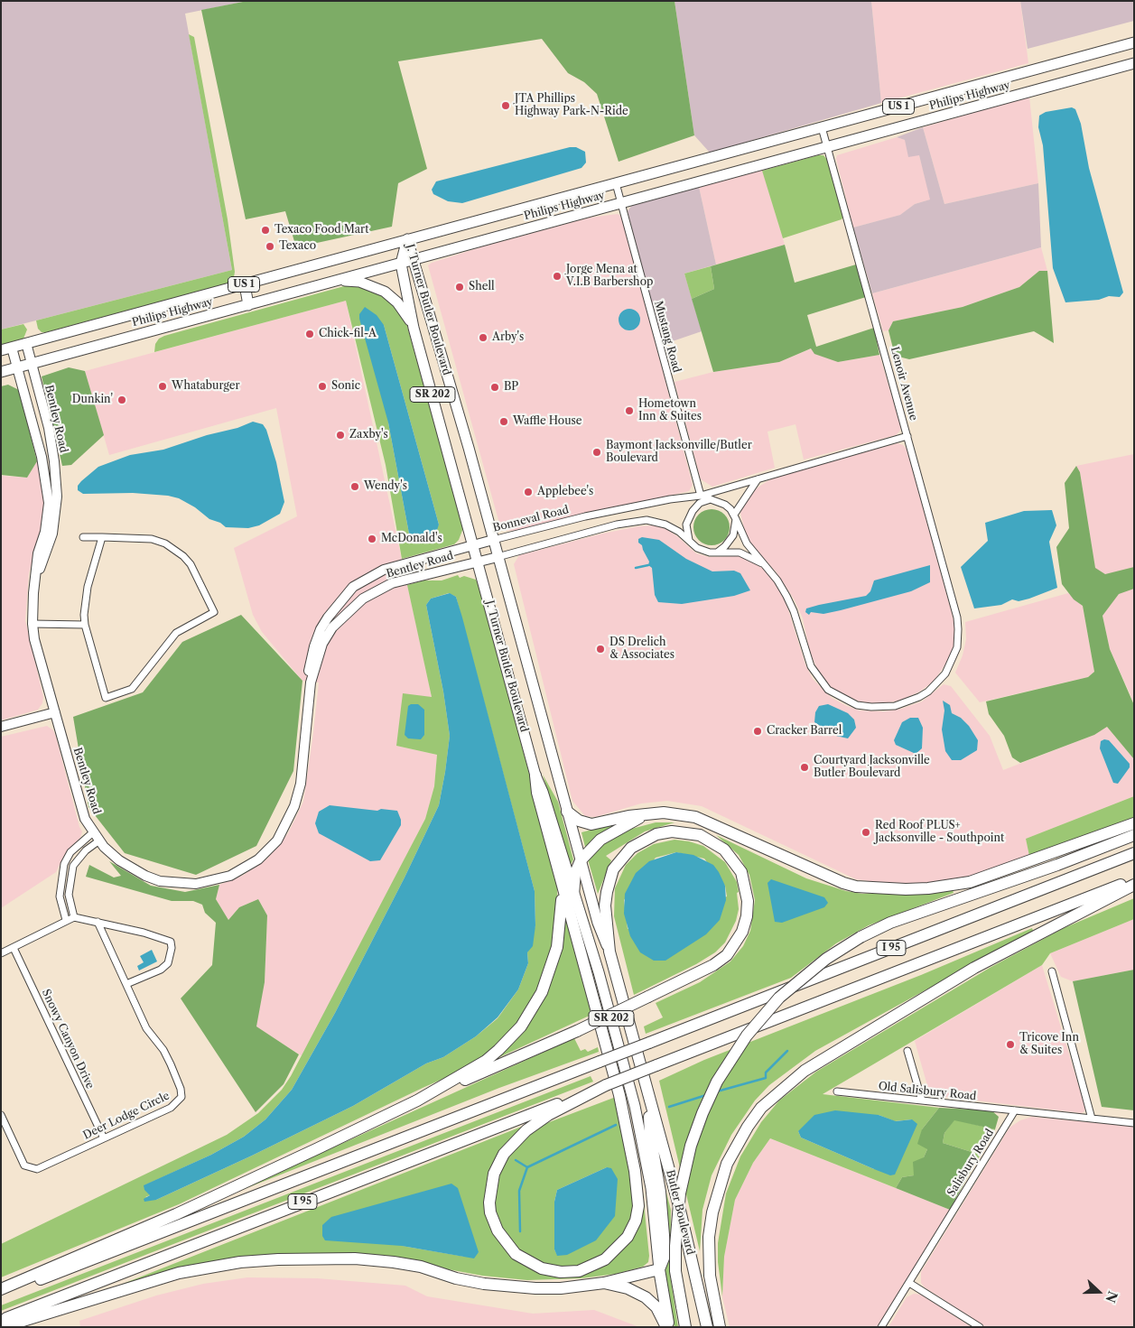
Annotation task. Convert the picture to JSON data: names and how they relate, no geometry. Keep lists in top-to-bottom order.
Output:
{
  "streets": {
    "highway": [
      "J. Turner Butler Boulevard",
      "SR 202",
      "I 95",
      "Butler Boulevard"
    ],
    "main road": ["Philips Highway", "US 1"],
    "street": [
      "Mustang Road",
      "Lenoir Avenue",
      "Bentley Road",
      "Bonneval Road",
      "Snowy Canyon Drive",
      "Old Salisbury Road",
      "Deer Lodge Circle",
      "Salisbury Road"
    ]
  },
  "crossings": [
    ["Philips Highway", "J. Turner Butler Boulevard"],
    ["Philips Highway", "Mustang Road"],
    ["Philips Highway", "Lenoir Avenue"],
    ["Philips Highway", "Bentley Road"],
    ["J. Turner Butler Boulevard", "Bentley Road"],
    ["J. Turner Butler Boulevard", "Bonneval Road"],
    ["J. Turner Butler Boulevard", "Butler Boulevard"],
    ["Mustang Road", "Bonneval Road"],
    ["Lenoir Avenue", "Bonneval Road"],
    ["Bentley Road", "Bonneval Road"],
    ["Snowy Canyon Drive", "Deer Lodge Circle"],
    ["Old Salisbury Road", "Salisbury Road"]
  ],
  "places": [
    "JTA Phillips Highway Park-N-Ride",
    "Texaco Food Mart",
    "Texaco",
    "Jorge Mena at V.I.B Barbershop",
    "Shell",
    "Chick-fil-A",
    "Arby's",
    "Whataburger",
    "Sonic",
    "BP",
    "Dunkin'",
    "Hometown Inn & Suites",
    "Waffle House",
    "Zaxby's",
    "Baymont Jacksonville/Butler Boulevard",
    "Wendy's",
    "Applebee's",
    "McDonald's",
    "DS Drelich & Associates",
    "Cracker Barrel",
    "Courtyard Jacksonville Butler Boulevard",
    "Red Roof PLUS+ Jacksonville - Southpoint",
    "Tricove Inn & Suites"
  ],
  "north": "right"
}
